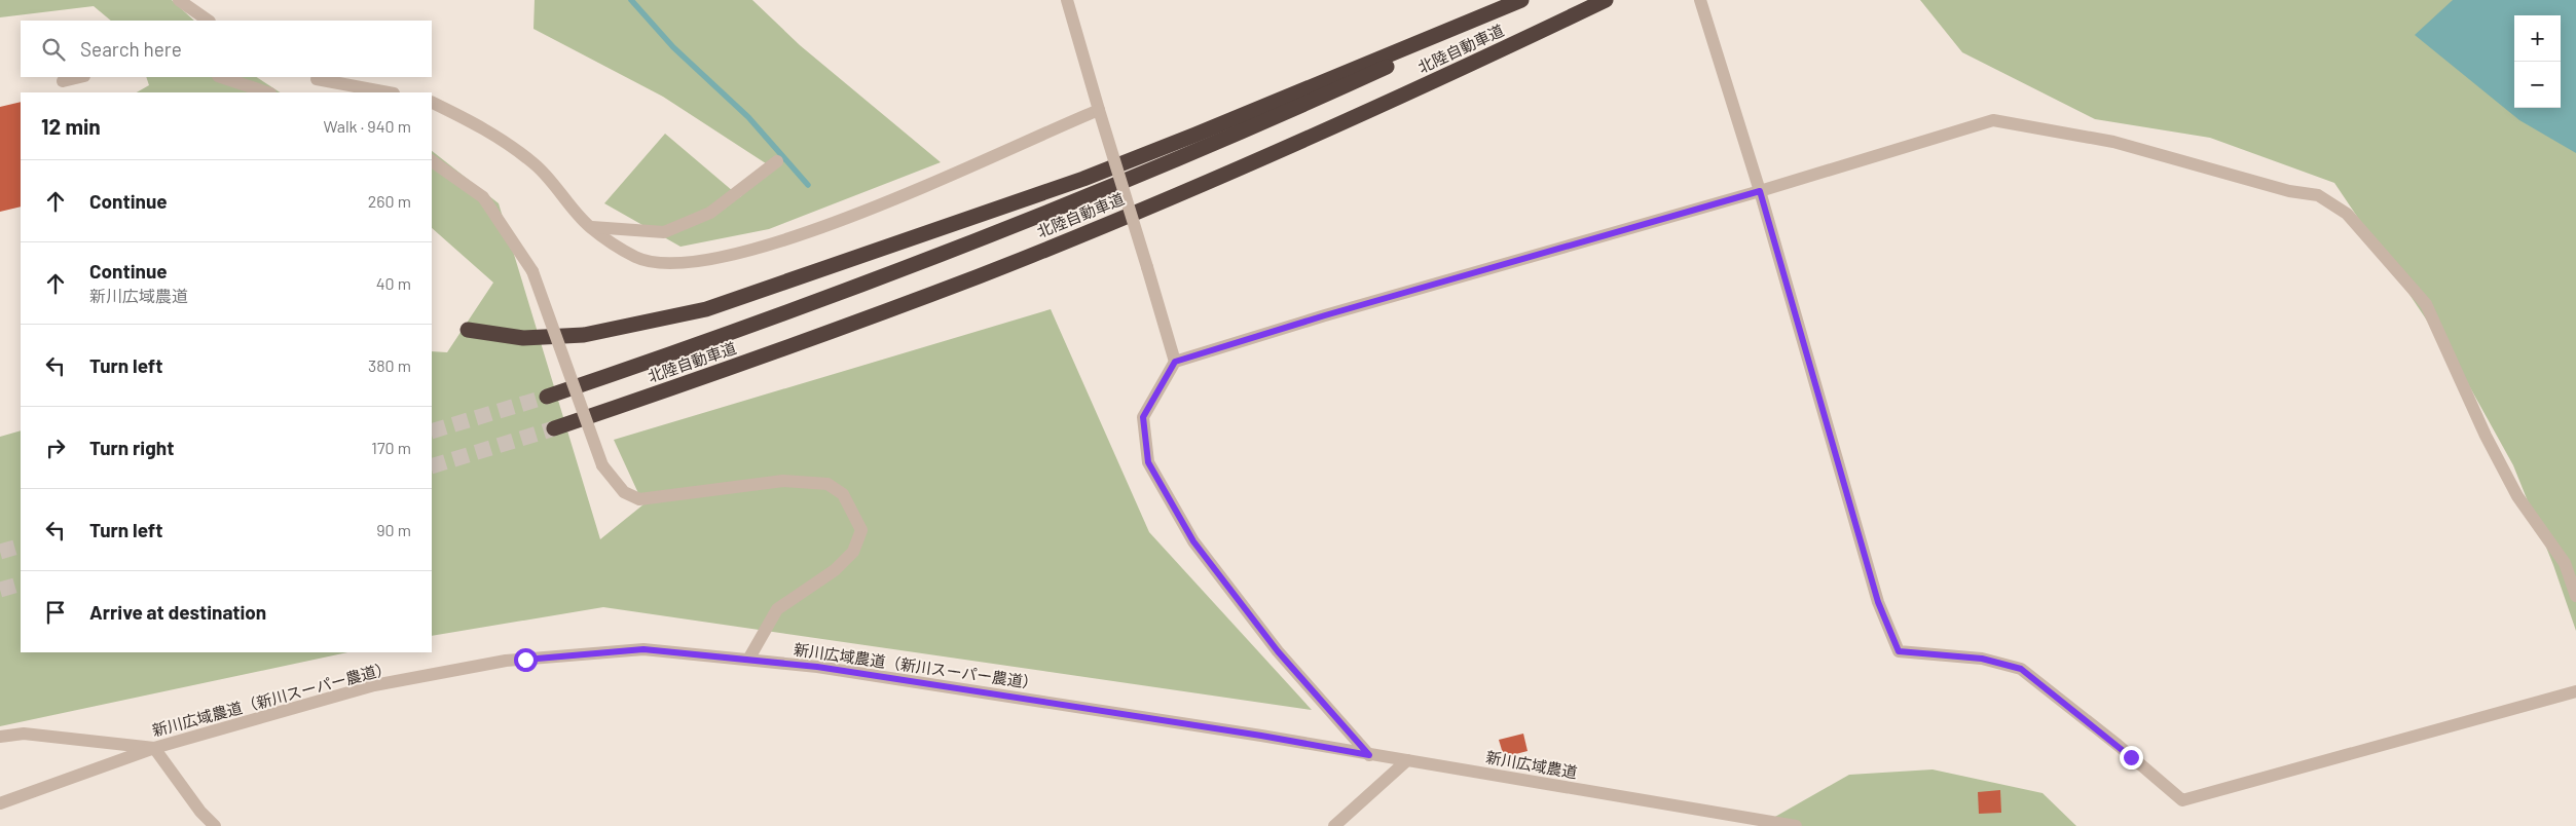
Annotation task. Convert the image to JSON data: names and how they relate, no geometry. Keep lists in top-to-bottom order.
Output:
{
  "streets": {
    "highway": ["北陸自動車道"],
    "street": ["新川広域農道（新川スーパー農道）", "新川広域農道"]
  },
  "crossings": [
    ["新川広域農道（新川スーパー農道）", "新川広域農道"]
  ],
  "page": {
    "map_buttons": ["+", "−"],
    "search": "Search here",
    "heading": ["12 min", "Walk · 940 m"],
    "list": [
      ["Continue", "260 m"],
      ["Continue", "新川広域農道", "40 m"],
      ["Turn left", "380 m"],
      ["Turn right", "170 m"],
      ["Turn left", "90 m"],
      "Arrive at destination"
    ]
  }
}
